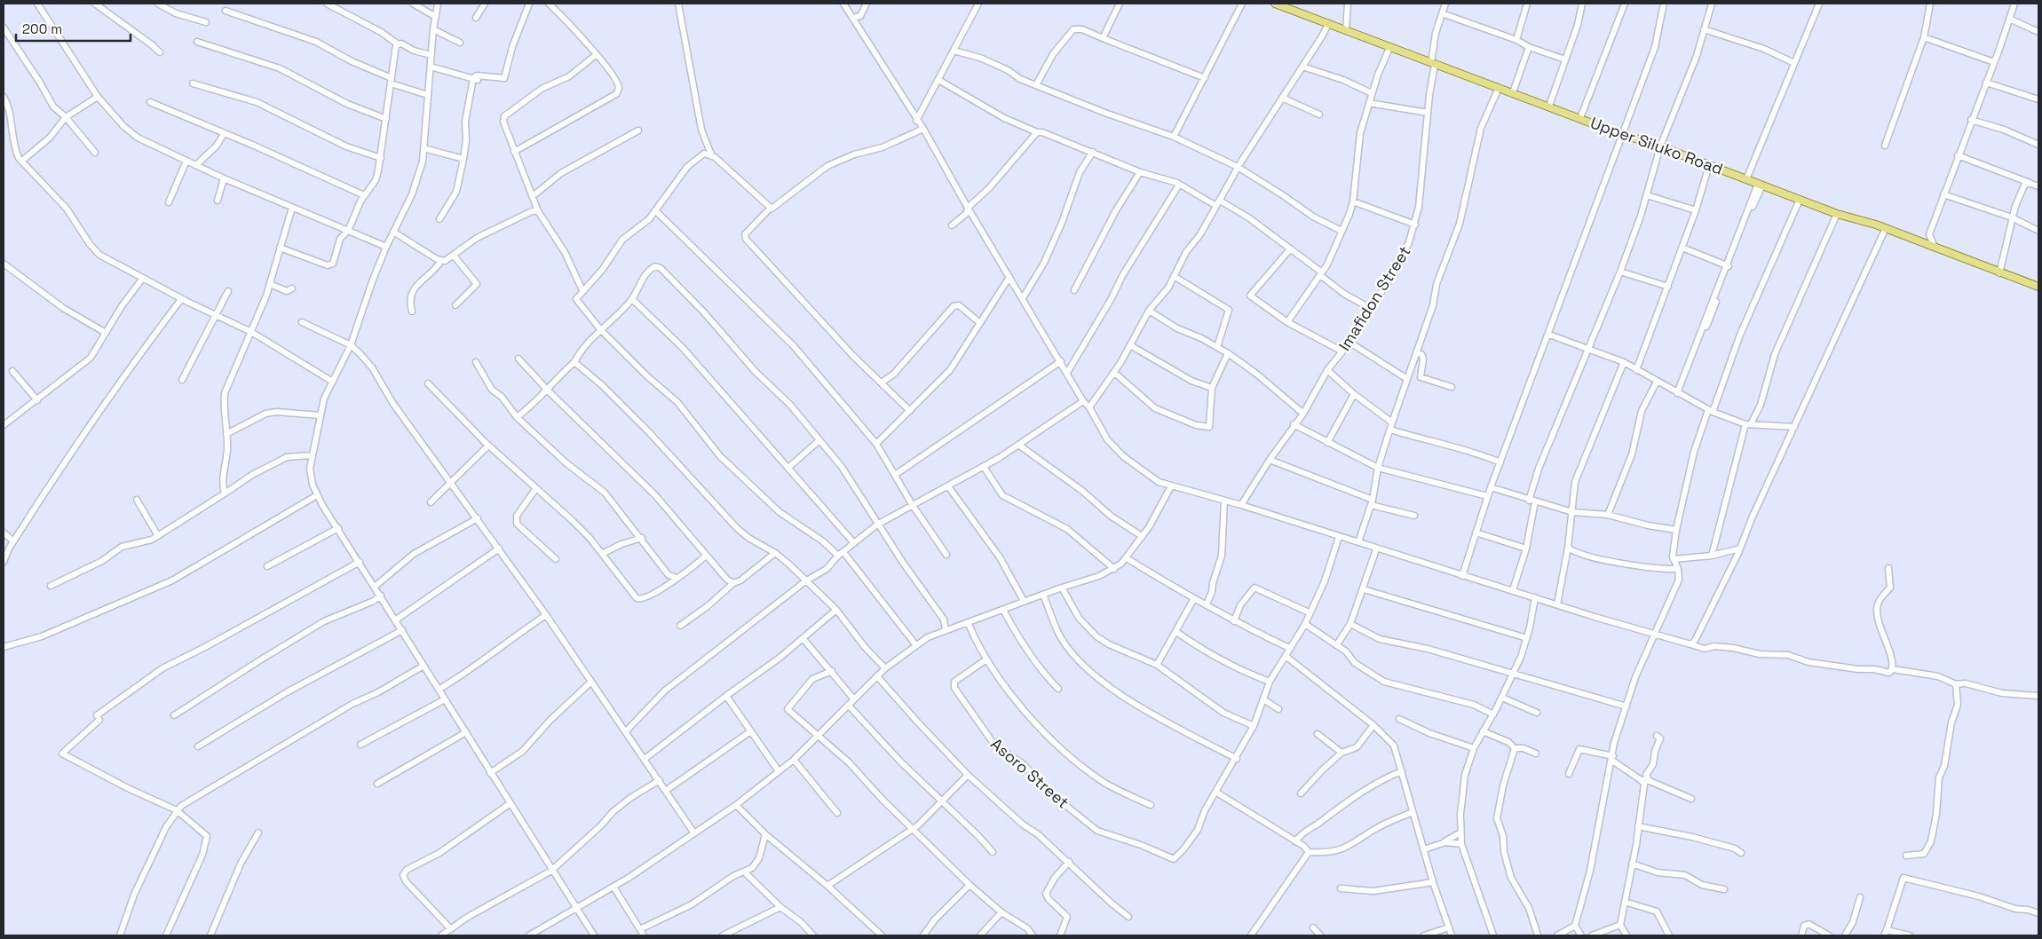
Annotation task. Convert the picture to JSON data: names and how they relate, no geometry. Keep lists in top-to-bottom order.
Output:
{
  "streets": {
    "main road": ["Upper Siluko Road"],
    "street": ["Imafidon Street", "Asoro Street"]
  },
  "crossings": [
    ["Upper Siluko Road", "Imafidon Street"]
  ],
  "scale_bar": "200 m"
}
